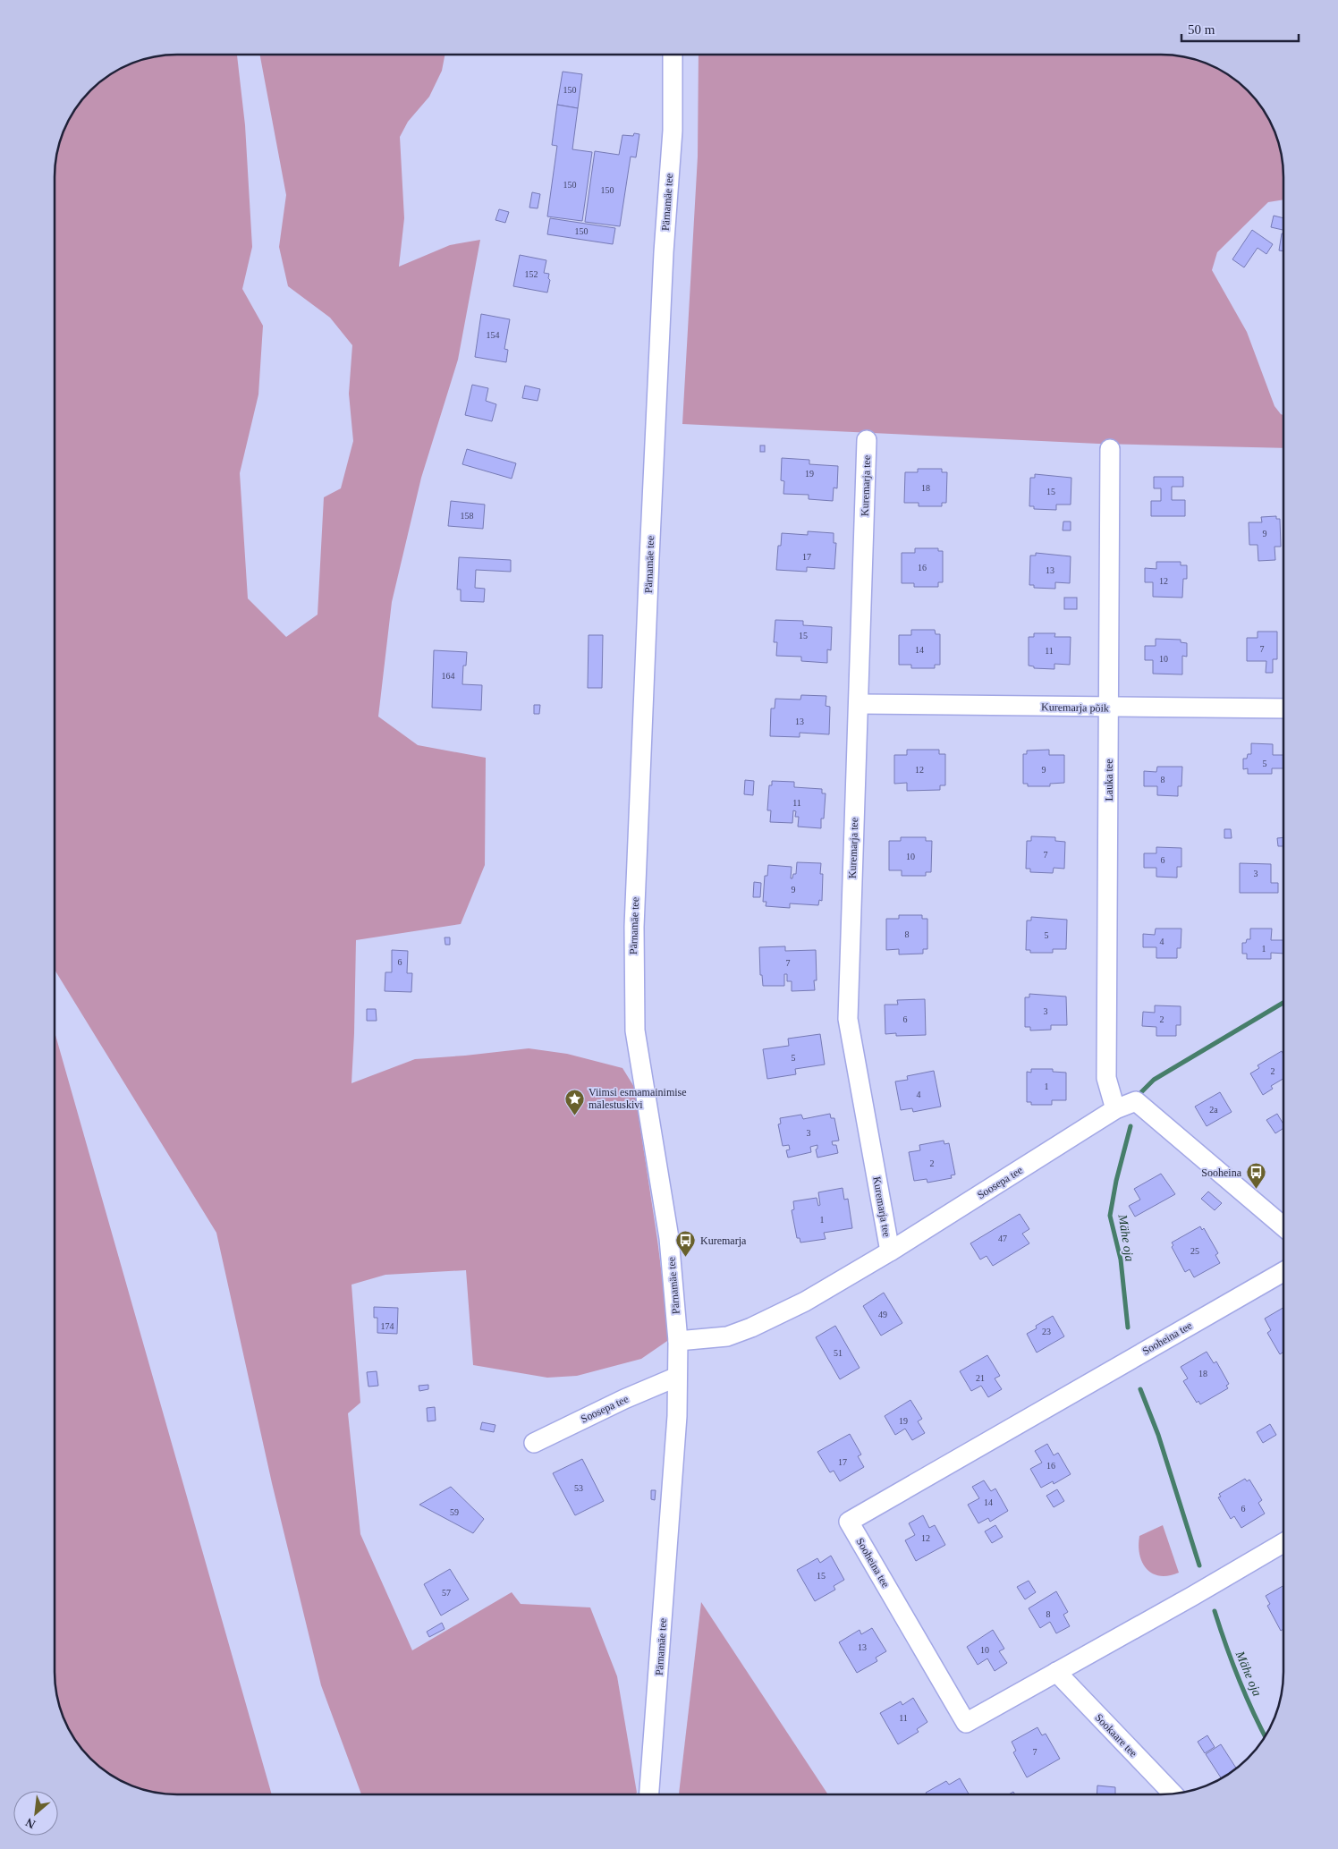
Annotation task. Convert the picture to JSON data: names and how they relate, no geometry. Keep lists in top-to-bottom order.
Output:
{
  "streets": {
    "street": [
      "Pärnamäe tee",
      "Kuremarja tee",
      "Kuremarja põik",
      "Lauka tee",
      "Soosepa tee",
      "Sooheina tee",
      "Sookaare tee"
    ]
  },
  "crossings": [
    ["Pärnamäe tee", "Soosepa tee"],
    ["Kuremarja tee", "Kuremarja põik"],
    ["Kuremarja tee", "Soosepa tee"],
    ["Kuremarja põik", "Lauka tee"],
    ["Lauka tee", "Soosepa tee"],
    ["Sooheina tee", "Sookaare tee"]
  ],
  "water": ["Mähe oja"],
  "places": {
    "place": ["Viimsi esmamainimise mälestuskivi"],
    "bus stop": ["Sooheina", "Kuremarja"]
  },
  "house_numbers": [
    "150",
    "150",
    "150",
    "150",
    "152",
    "154",
    "19",
    "18",
    "15",
    "158",
    "9",
    "17",
    "16",
    "13",
    "12",
    "15",
    "7",
    "14",
    "11",
    "10",
    "164",
    "13",
    "5",
    "12",
    "9",
    "8",
    "11",
    "7",
    "10",
    "6",
    "3",
    "9",
    "8",
    "5",
    "4",
    "1",
    "6",
    "7",
    "3",
    "6",
    "2",
    "5",
    "2",
    "1",
    "4",
    "2a",
    "3",
    "2",
    "1",
    "47",
    "25",
    "49",
    "174",
    "23",
    "51",
    "18",
    "21",
    "19",
    "17",
    "16",
    "53",
    "14",
    "6",
    "59",
    "12",
    "15",
    "57",
    "8",
    "13",
    "10",
    "11",
    "7"
  ],
  "scale_bar": "50 m",
  "north": "bottom left"
}
